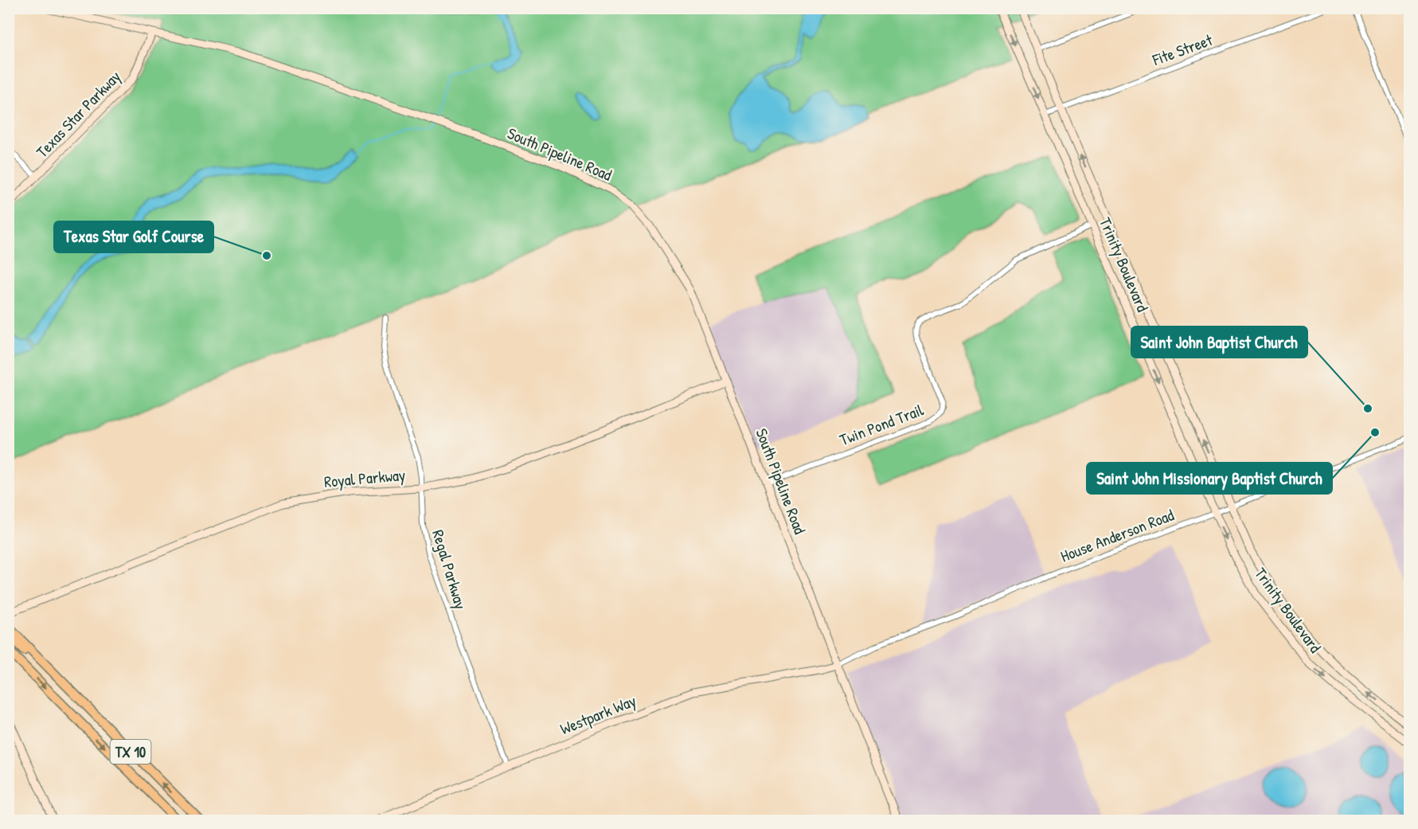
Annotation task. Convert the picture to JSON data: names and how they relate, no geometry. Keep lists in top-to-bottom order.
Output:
{
  "streets": {
    "main road": ["TX 10"],
    "street": [
      "Fite Street",
      "Texas Star Parkway",
      "South Pipeline Road",
      "Trinity Boulevard",
      "Twin Pond Trail",
      "Royal Parkway",
      "House Anderson Road",
      "Regal Parkway",
      "Westpark Way"
    ]
  },
  "crossings": [
    ["Fite Street", "Trinity Boulevard"],
    ["Texas Star Parkway", "South Pipeline Road"],
    ["South Pipeline Road", "Twin Pond Trail"],
    ["South Pipeline Road", "Royal Parkway"],
    ["South Pipeline Road", "House Anderson Road"],
    ["South Pipeline Road", "Westpark Way"],
    ["Trinity Boulevard", "Twin Pond Trail"],
    ["Trinity Boulevard", "House Anderson Road"],
    ["Royal Parkway", "Regal Parkway"],
    ["House Anderson Road", "Westpark Way"],
    ["Regal Parkway", "Westpark Way"]
  ],
  "places": ["Texas Star Golf Course", "Saint John Baptist Church", "Saint John Missionary Baptist Church"]
}
